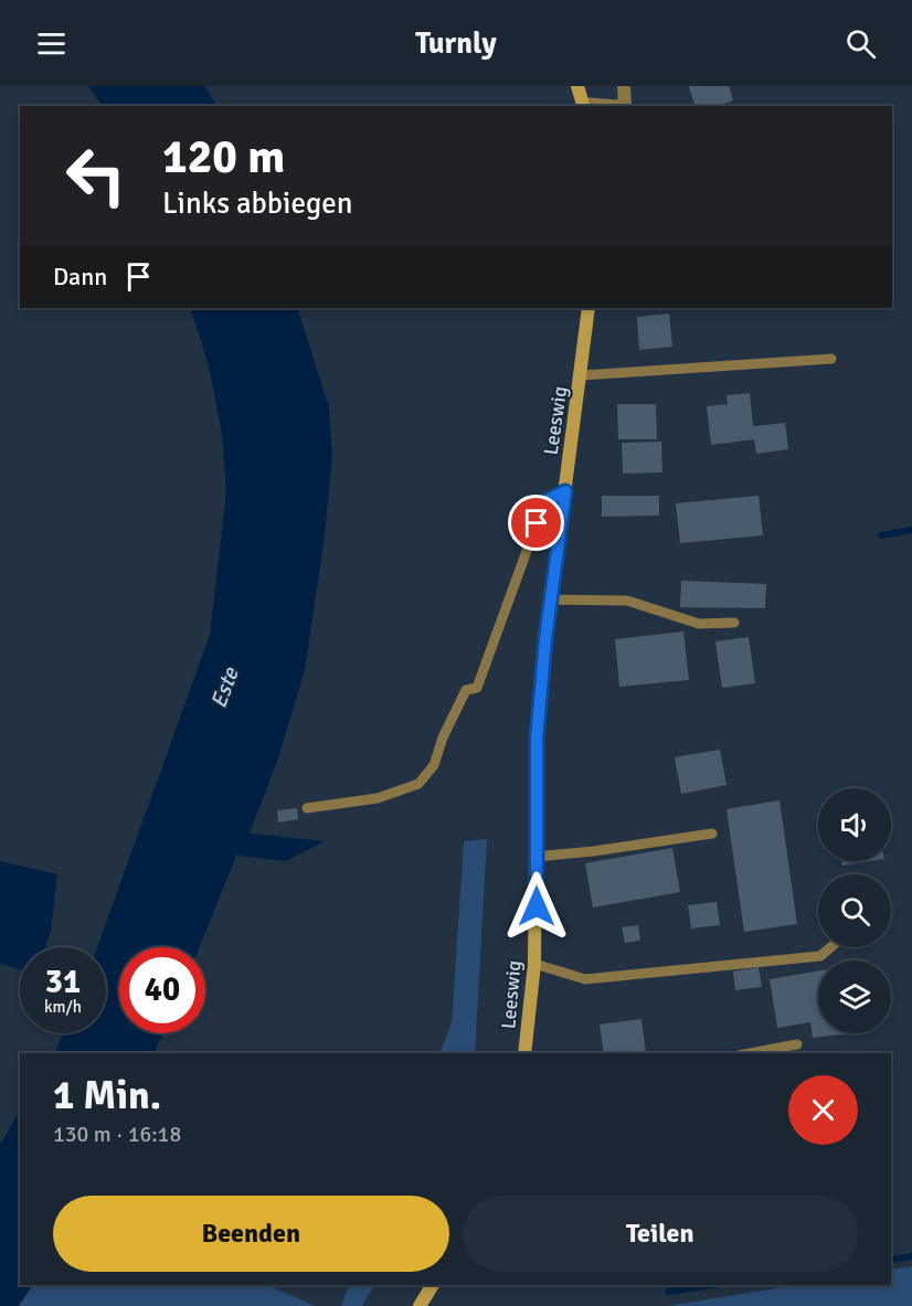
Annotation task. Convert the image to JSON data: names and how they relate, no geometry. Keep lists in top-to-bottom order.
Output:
{
  "streets": {
    "street": ["Leeswig"]
  },
  "water": ["Este"],
  "page": {
    "header": "Turnly",
    "turn": ["120 m", "Links abbiegen"],
    "then": "Dann",
    "speed": "31 km/h",
    "limit": "40",
    "heading": ["1 Min.", "130 m · 16:18"],
    "buttons": ["Beenden", "Teilen"]
  }
}
